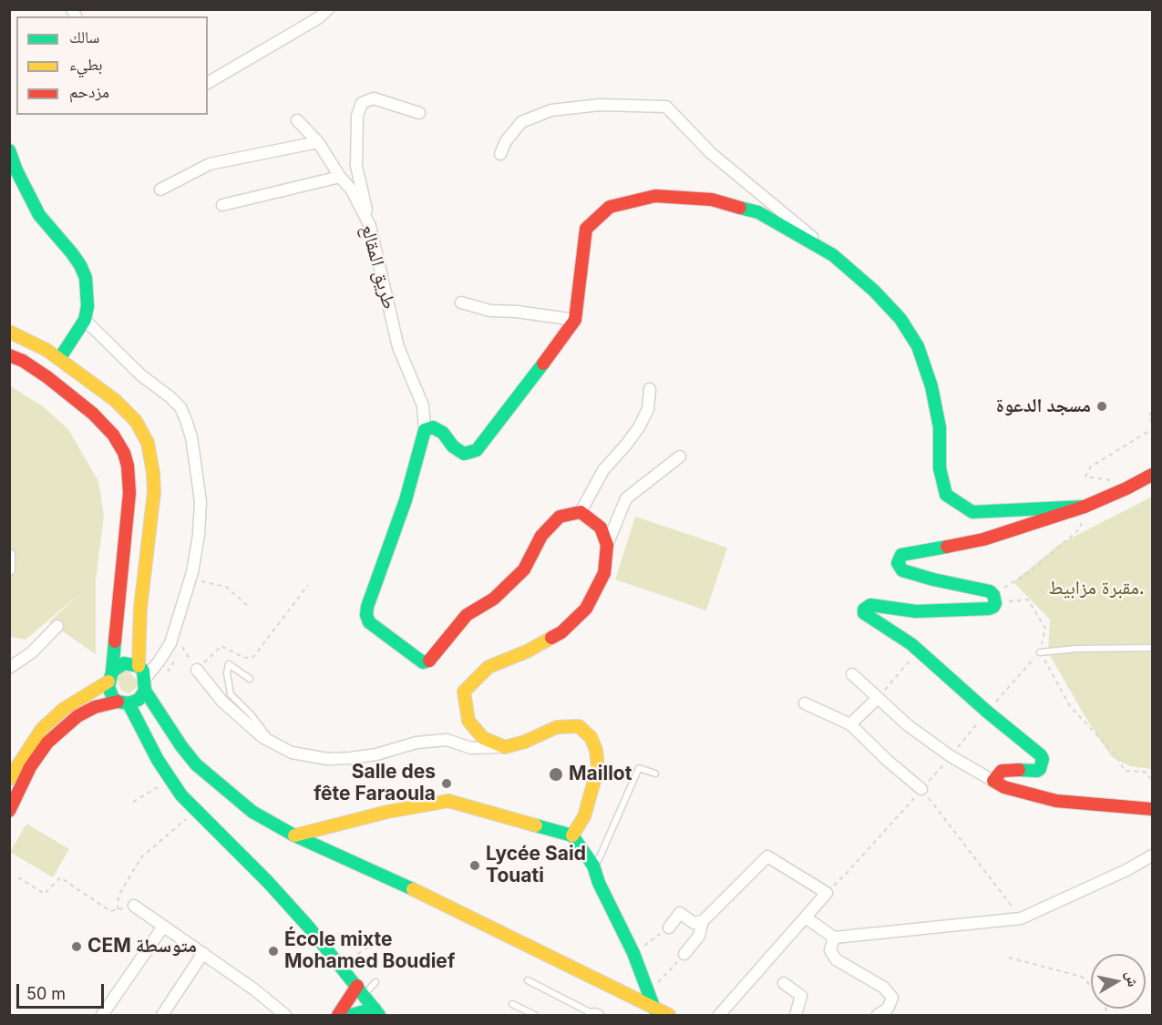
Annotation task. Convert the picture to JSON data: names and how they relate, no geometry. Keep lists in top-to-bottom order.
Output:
{
  "streets": {
    "street": ["طريق المقالع"]
  },
  "parks": ["مقبرة مزابيط."],
  "places": [
    "مسجد الدعوة",
    "Maillot",
    "Salle des fête Faraoula",
    "Lycée Said Touati",
    "CEM متوسطة",
    "École mixte Mohamed Boudief"
  ],
  "legend": ["سالك", "بطيء", "مزدحم"],
  "scale_bar": "50 m",
  "north": "right"
}
